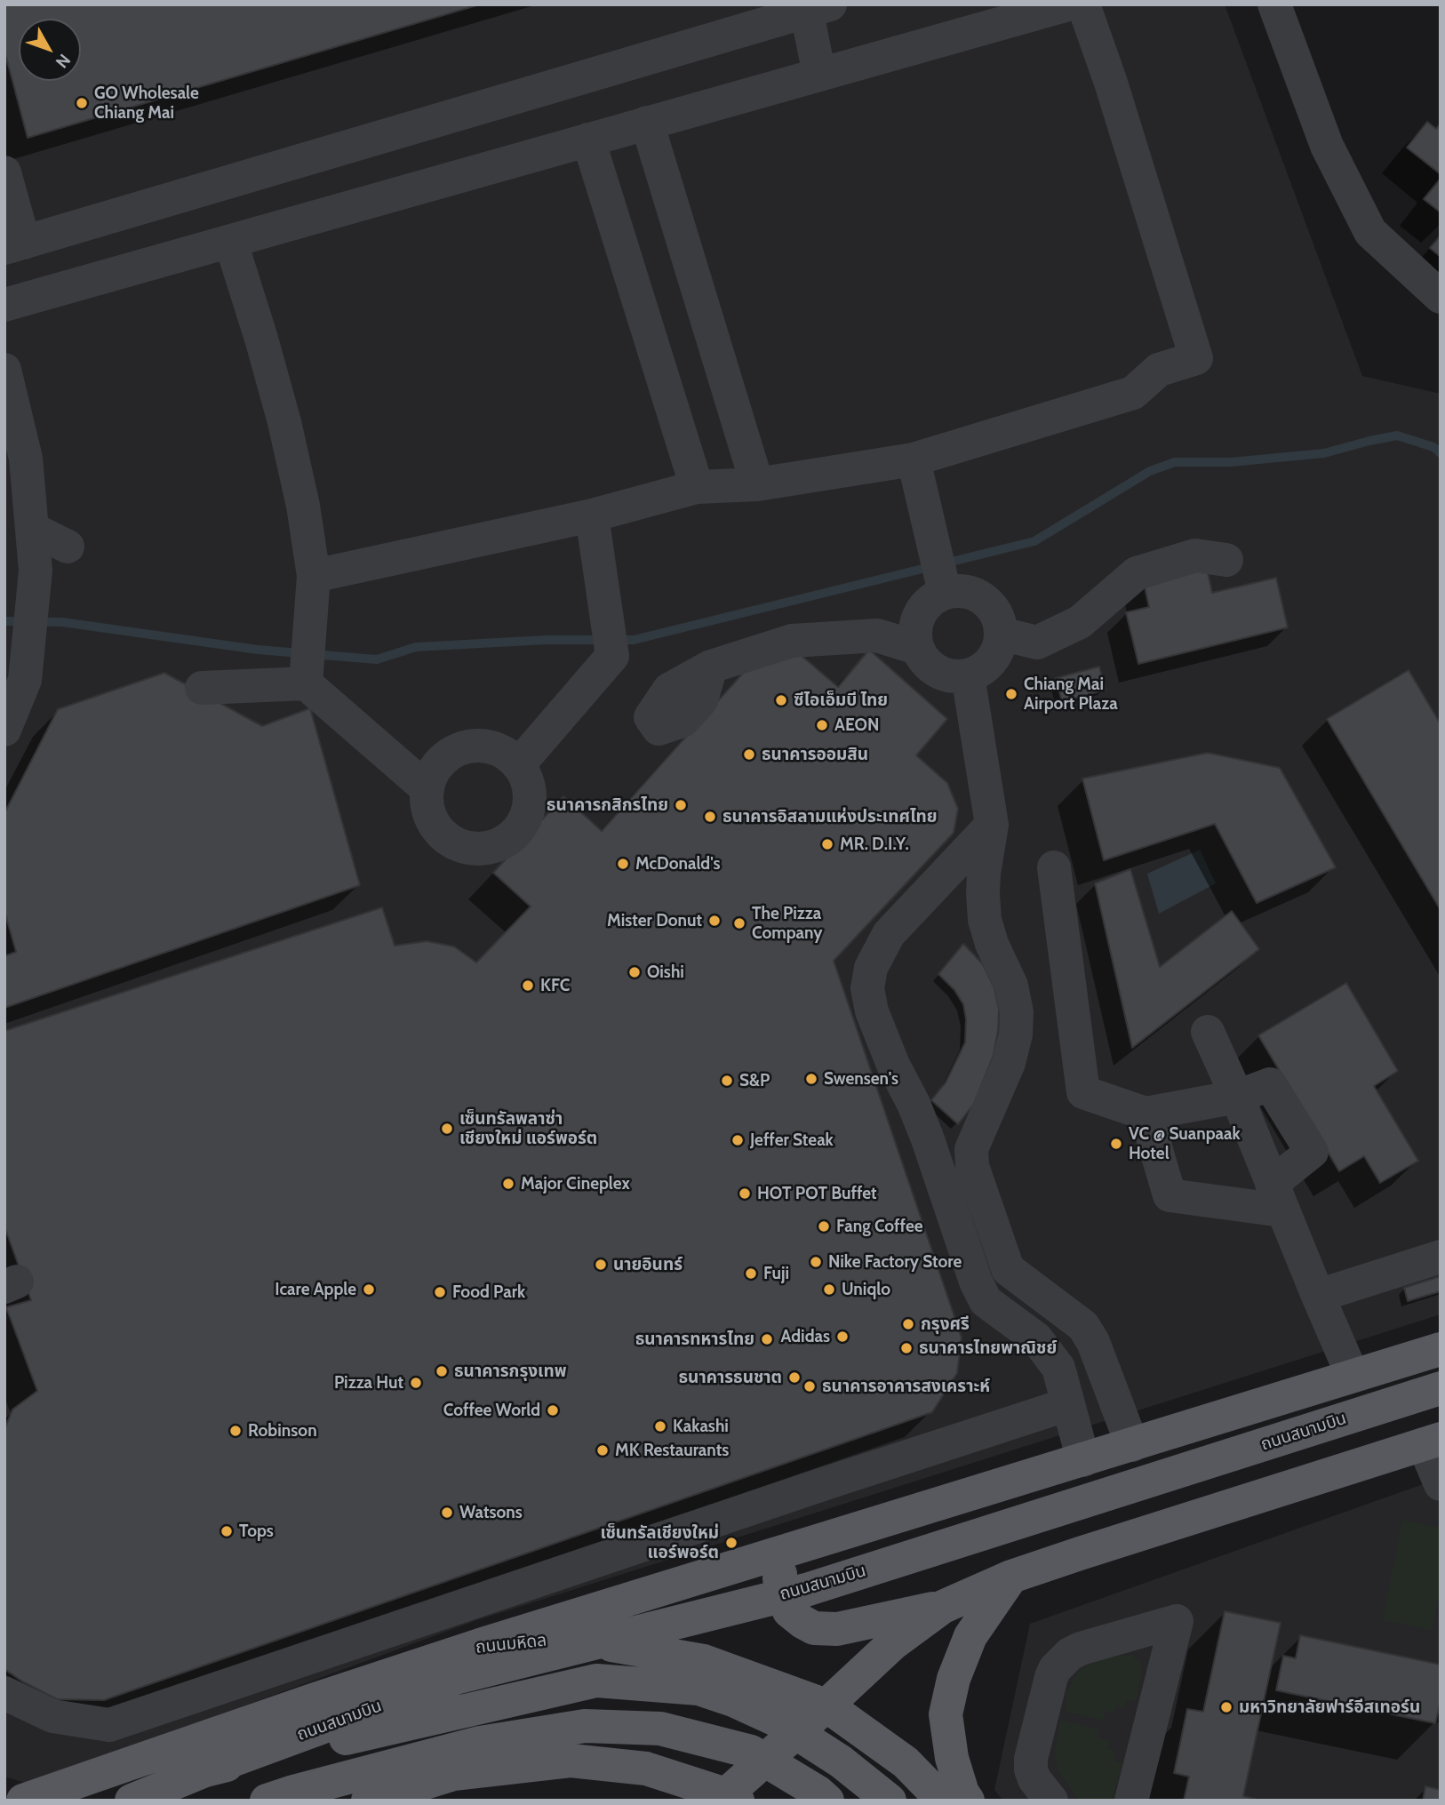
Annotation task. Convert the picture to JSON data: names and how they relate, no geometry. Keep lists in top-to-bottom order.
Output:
{
  "streets": {
    "main road": ["ถนนสนามบิน", "ถนนมหิดล"]
  },
  "places": [
    "GO Wholesale Chiang Mai",
    "Chiang Mai Airport Plaza",
    "ซีไอเอ็มบี ไทย",
    "AEON",
    "ธนาคารออมสิน",
    "ธนาคารกสิกรไทย",
    "ธนาคารอิสลามแห่งประเทศไทย",
    "MR. D.I.Y.",
    "McDonald's",
    "Mister Donut",
    "The Pizza Company",
    "Oishi",
    "KFC",
    "Swensen's",
    "S&P",
    "เซ็นทรัลพลาซ่า เชียงใหม่ แอร์พอร์ต",
    "Jeffer Steak",
    "VC @ Suanpaak Hotel",
    "Major Cineplex",
    "HOT POT Buffet",
    "Fang Coffee",
    "Nike Factory Store",
    "นายอินทร์",
    "Fuji",
    "Icare Apple",
    "Uniqlo",
    "Food Park",
    "กรุงศรี",
    "Adidas",
    "ธนาคารทหารไทย",
    "ธนาคารไทยพาณิชย์",
    "ธนาคารกรุงเทพ",
    "ธนาคารธนชาต",
    "Pizza Hut",
    "ธนาคารอาคารสงเคราะห์",
    "Coffee World",
    "Kakashi",
    "Robinson",
    "MK Restaurants",
    "Watsons",
    "Tops",
    "เซ็นทรัลเชียงใหม่ แอร์พอร์ต",
    "มหาวิทยาลัยฟาร์อีสเทอร์น"
  ],
  "north": "bottom right"
}
